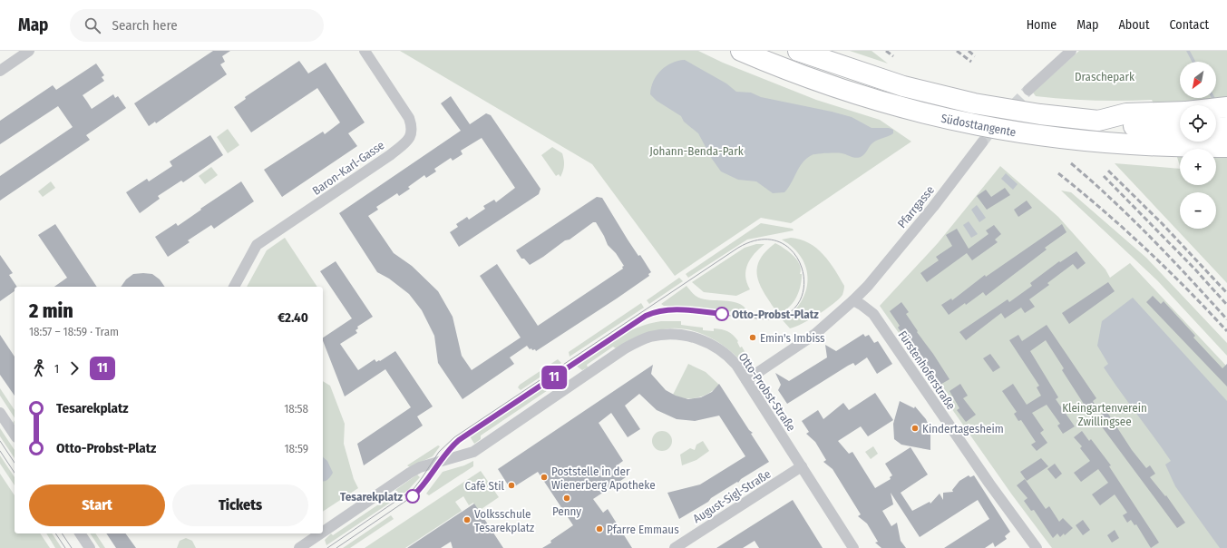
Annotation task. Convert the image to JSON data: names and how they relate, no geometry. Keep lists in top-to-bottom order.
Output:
{
  "streets": {
    "highway": ["Südosttangente"],
    "street": [
      "Baron-Karl-Gasse",
      "Pfarrgasse",
      "Fürstenhoferstraße",
      "Otto-Probst-Straße",
      "August-Sigl-Straße"
    ]
  },
  "crossings": [
    ["Pfarrgasse", "Fürstenhoferstraße"],
    ["Otto-Probst-Straße", "August-Sigl-Straße"]
  ],
  "parks": ["Draschepark", "Johann-Benda-Park", "Kleingartenverein Zwillingsee"],
  "places": [
    "Otto-Probst-Platz",
    "Emin's Imbiss",
    "Kindertagesheim",
    "Poststelle in der Wienerberg Apotheke",
    "Café Stil",
    "Tesarekplatz",
    "Penny",
    "Volksschule Tesarekplatz",
    "Pfarre Emmaus"
  ],
  "lines": ["tram line 11"],
  "north": "bottom left",
  "page": {
    "header": "Map",
    "search": "Search here",
    "nav": [
      "Home",
      "Map",
      "About",
      "Contact"
    ],
    "on_map": "11",
    "map_buttons": ["+", "−"],
    "heading": ["2 min", "18:57 – 18:59 · Tram", "€2.40"],
    "legs": ["1", "11"],
    "list": [
      {
        "name": "Tesarekplatz",
        "value": "18:58"
      },
      {
        "name": "Otto-Probst-Platz",
        "value": "18:59"
      }
    ],
    "buttons": ["Start", "Tickets"]
  }
}
